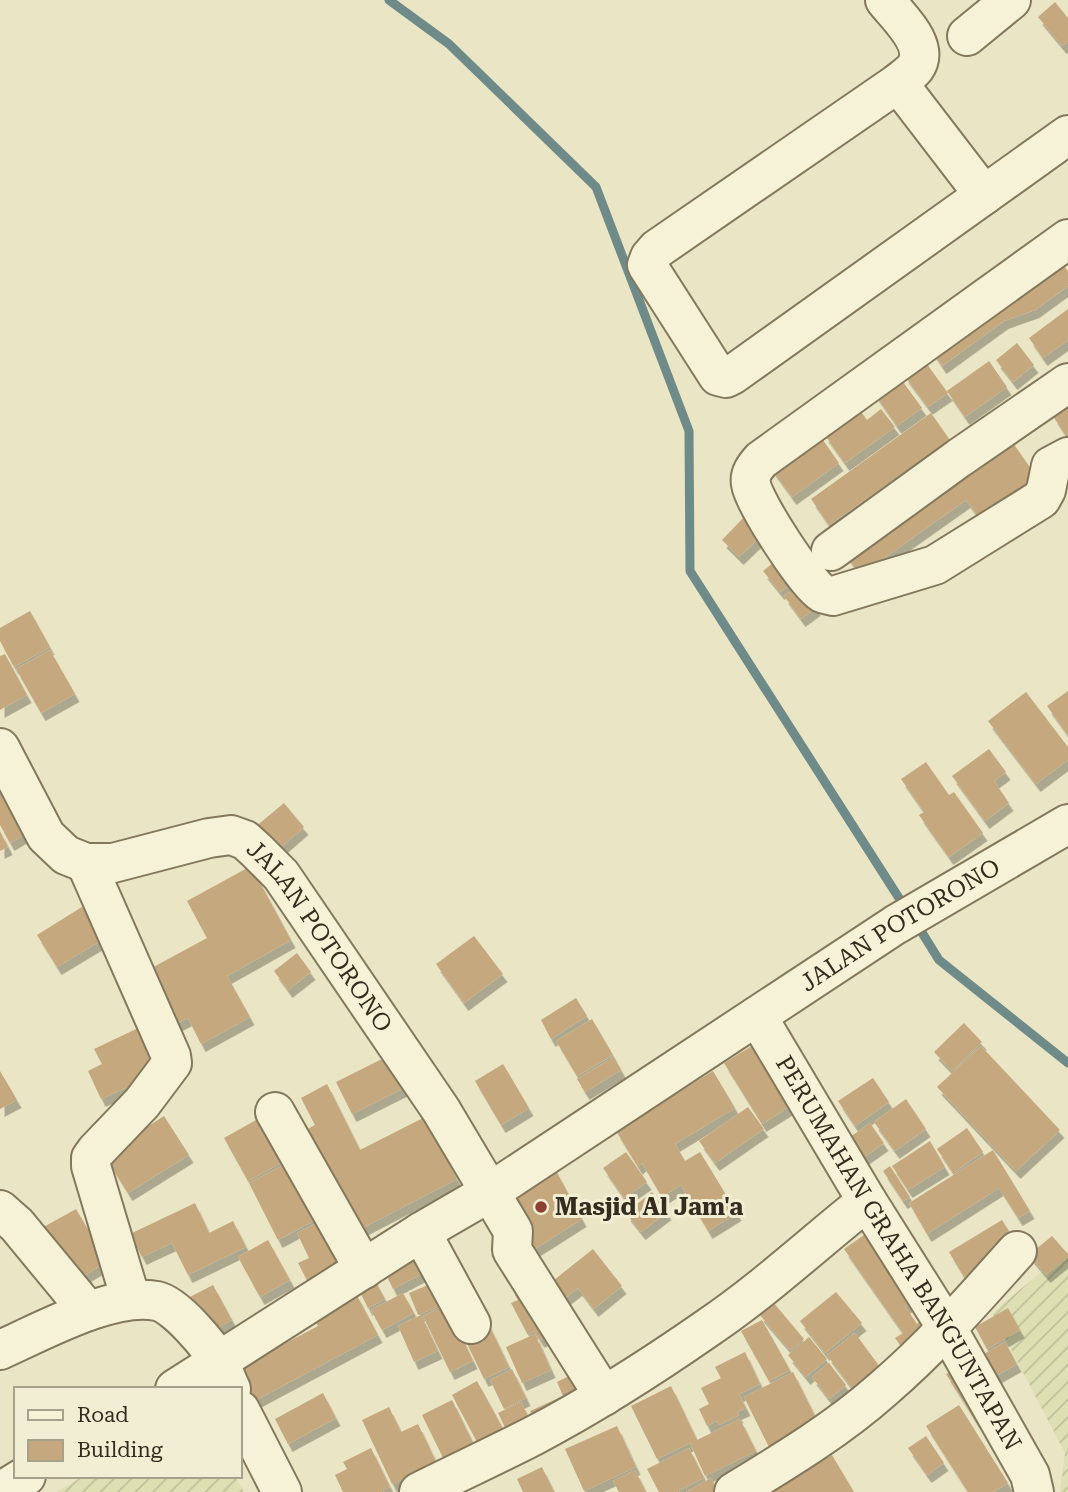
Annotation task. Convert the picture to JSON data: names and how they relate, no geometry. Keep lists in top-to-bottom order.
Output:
{
  "streets": {
    "street": ["JALAN POTORONO", "PERUMAHAN GRAHA BANGUNTAPAN"]
  },
  "crossings": [
    ["JALAN POTORONO", "PERUMAHAN GRAHA BANGUNTAPAN"]
  ],
  "places": ["Masjid Al Jam'a"],
  "legend": ["Road", "Building"]
}
